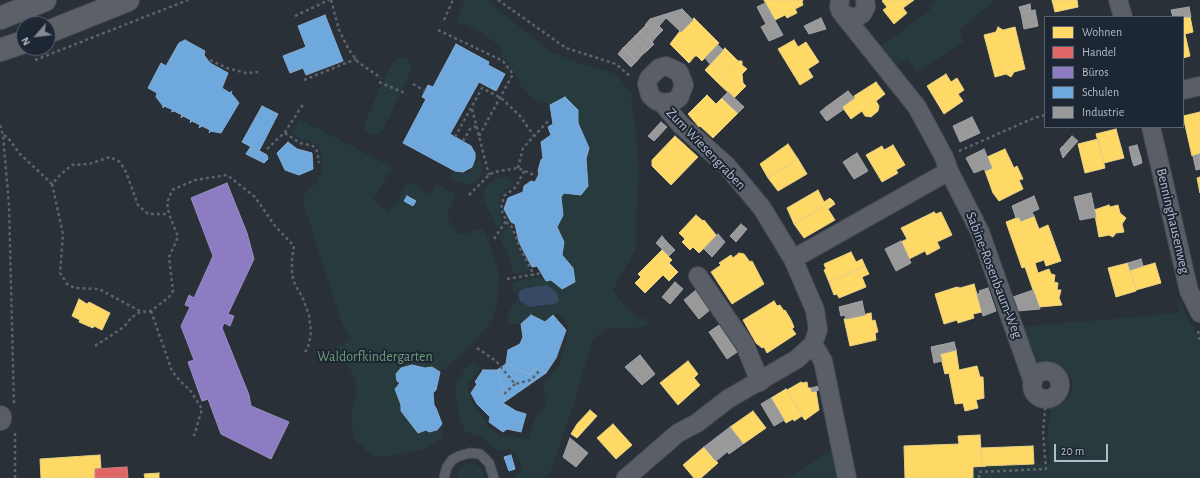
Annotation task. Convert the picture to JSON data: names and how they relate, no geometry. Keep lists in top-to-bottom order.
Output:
{
  "streets": {
    "street": ["Zum Wiesengraben", "Benninghausenweg", "Sabine-Rosenbaum-Weg"]
  },
  "parks": ["Waldorfkindergarten"],
  "legend": [
    "Wohnen",
    "Handel",
    "Büros",
    "Schulen",
    "Industrie"
  ],
  "scale_bar": "20 m",
  "north": "bottom left"
}
